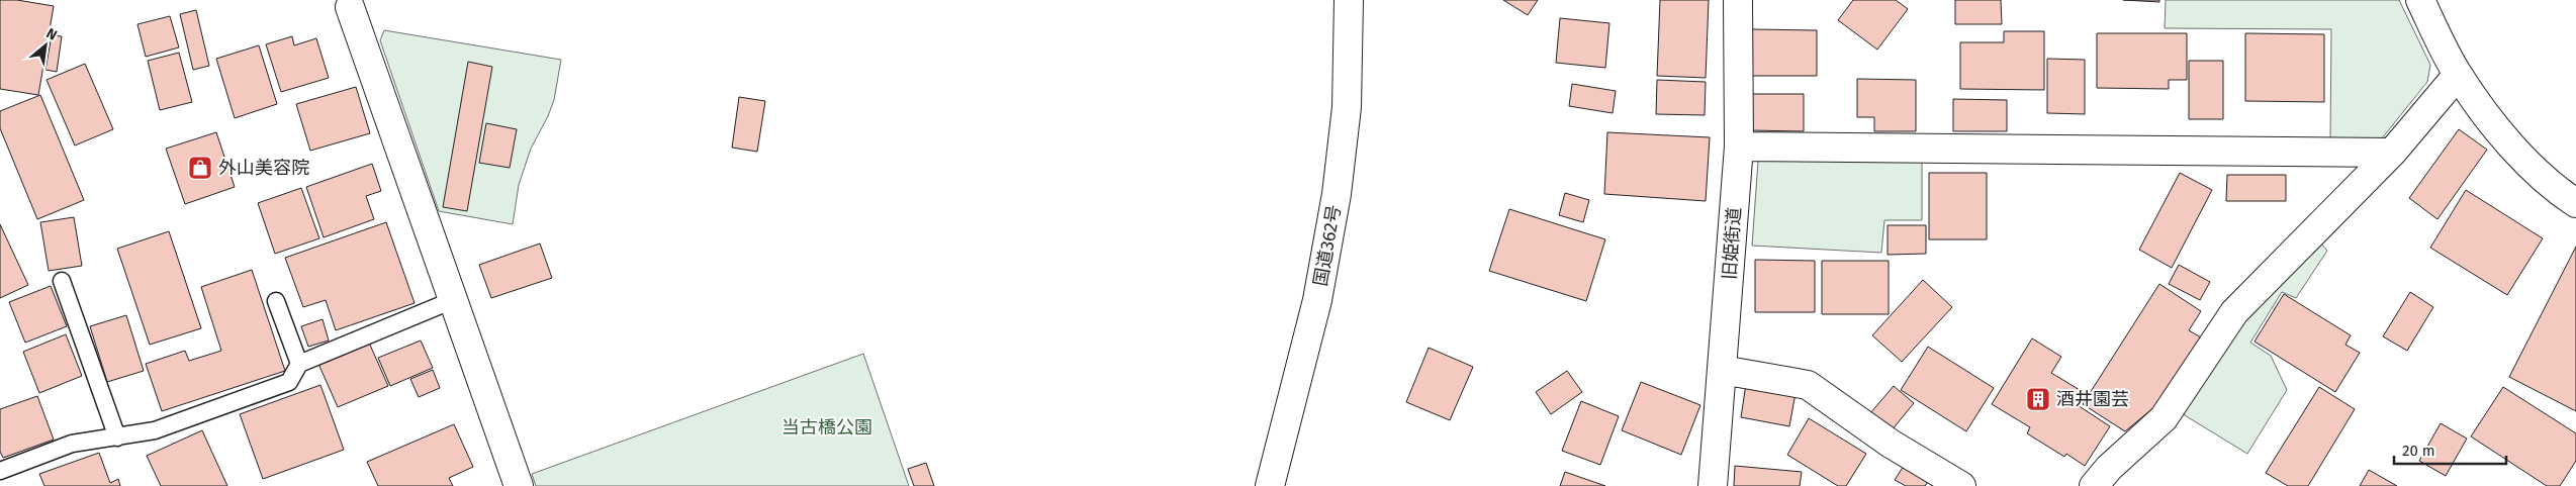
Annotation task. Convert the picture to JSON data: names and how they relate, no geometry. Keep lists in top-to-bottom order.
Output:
{
  "streets": {
    "main road": ["旧姫街道", "国道362号"]
  },
  "parks": ["当古橋公園"],
  "places": {
    "shop": ["外山美容院"],
    "building": ["酒井園芸"]
  },
  "scale_bar": "20 m",
  "north": "top right"
}
